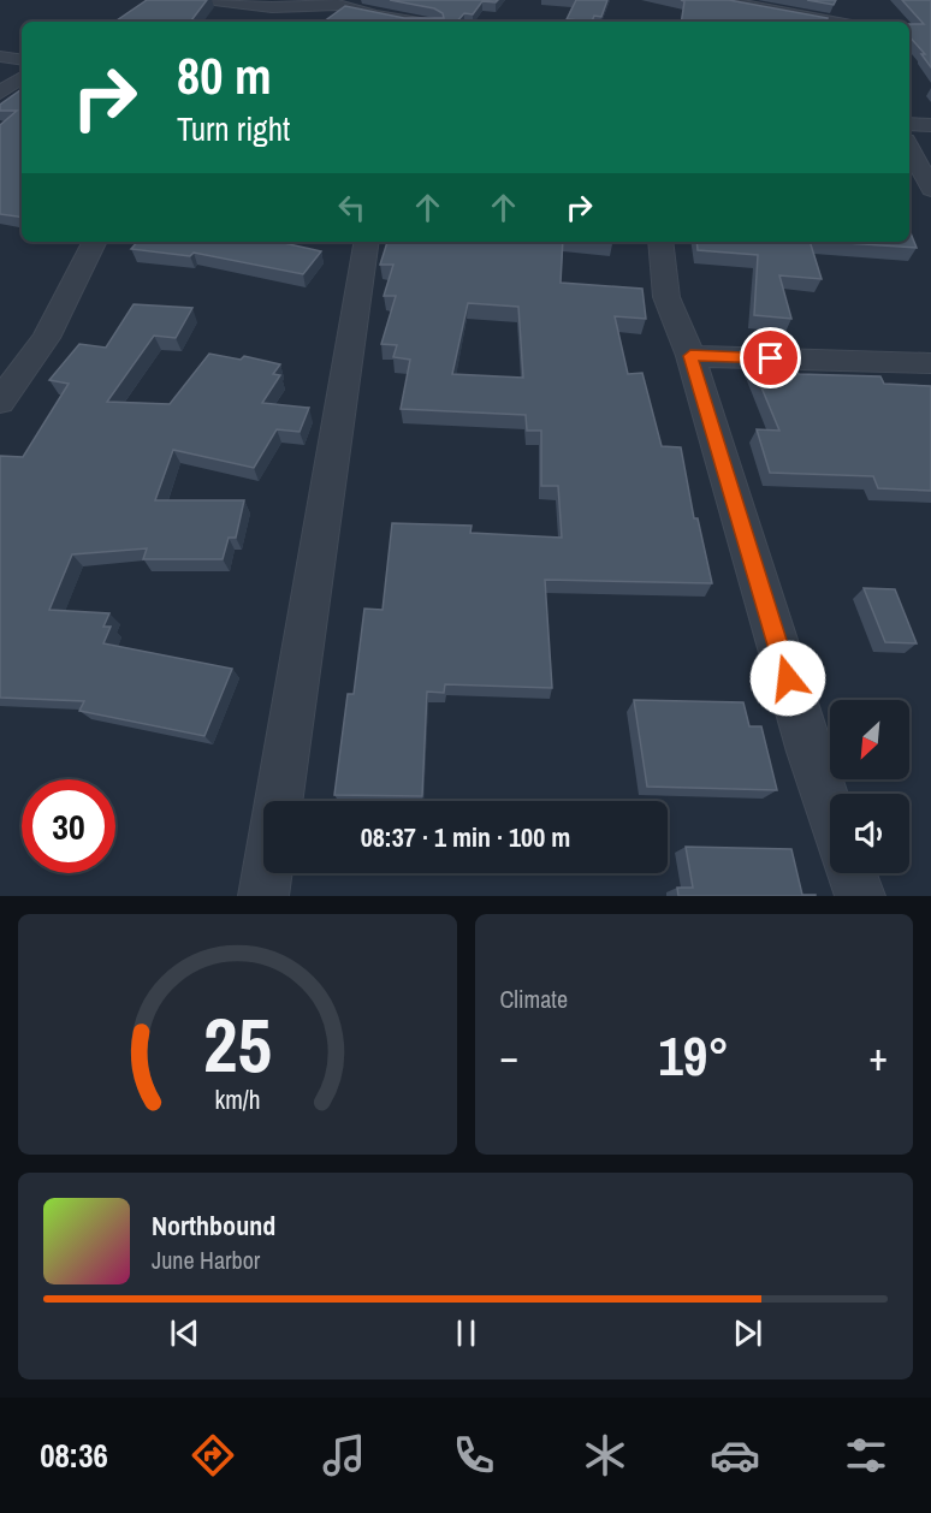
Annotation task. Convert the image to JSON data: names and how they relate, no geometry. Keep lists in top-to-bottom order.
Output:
{
  "north": "bottom left",
  "page": {
    "turn": ["80 m", "Turn right"],
    "limit": "30",
    "trip": "08:37 · 1 min · 100 m",
    "tile": "Climate",
    "heat": ["−", "19°", "+"],
    "song": ["Northbound", "June Harbor"],
    "tabs": "08:36",
    "gauge": ["25", "km/h"]
  }
}
